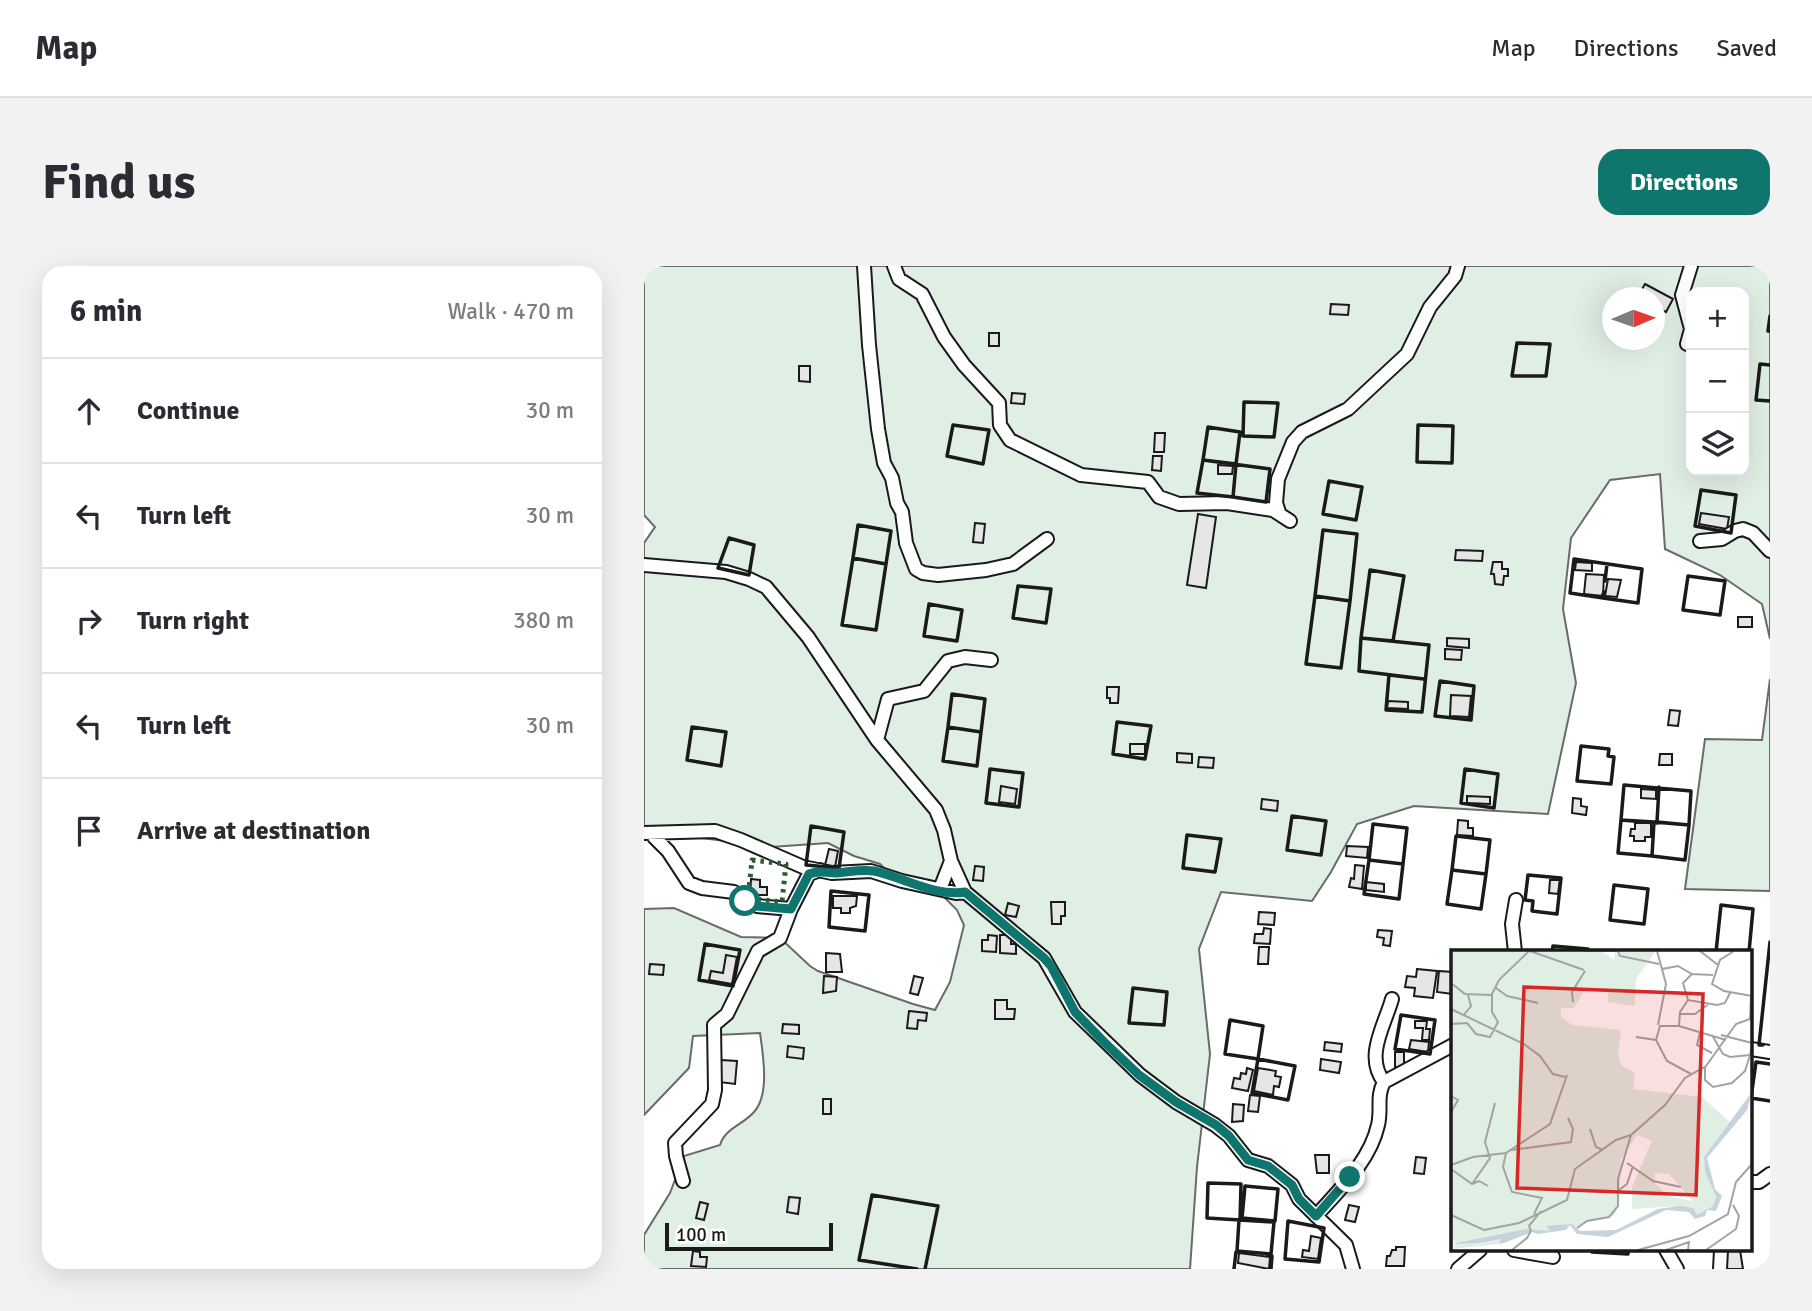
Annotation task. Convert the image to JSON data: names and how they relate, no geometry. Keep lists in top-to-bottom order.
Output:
{
  "scale_bar": "100 m",
  "north": "right",
  "page": {
    "header": "Map",
    "nav": ["Map", "Directions", "Saved"],
    "buttons": "Directions",
    "title": "Find us",
    "heading": ["6 min", "Walk · 470 m"],
    "map_buttons": ["+", "−"],
    "list": [
      ["Continue", "30 m"],
      ["Turn left", "30 m"],
      ["Turn right", "380 m"],
      ["Turn left", "30 m"],
      "Arrive at destination"
    ],
    "scale": "100 m"
  }
}
